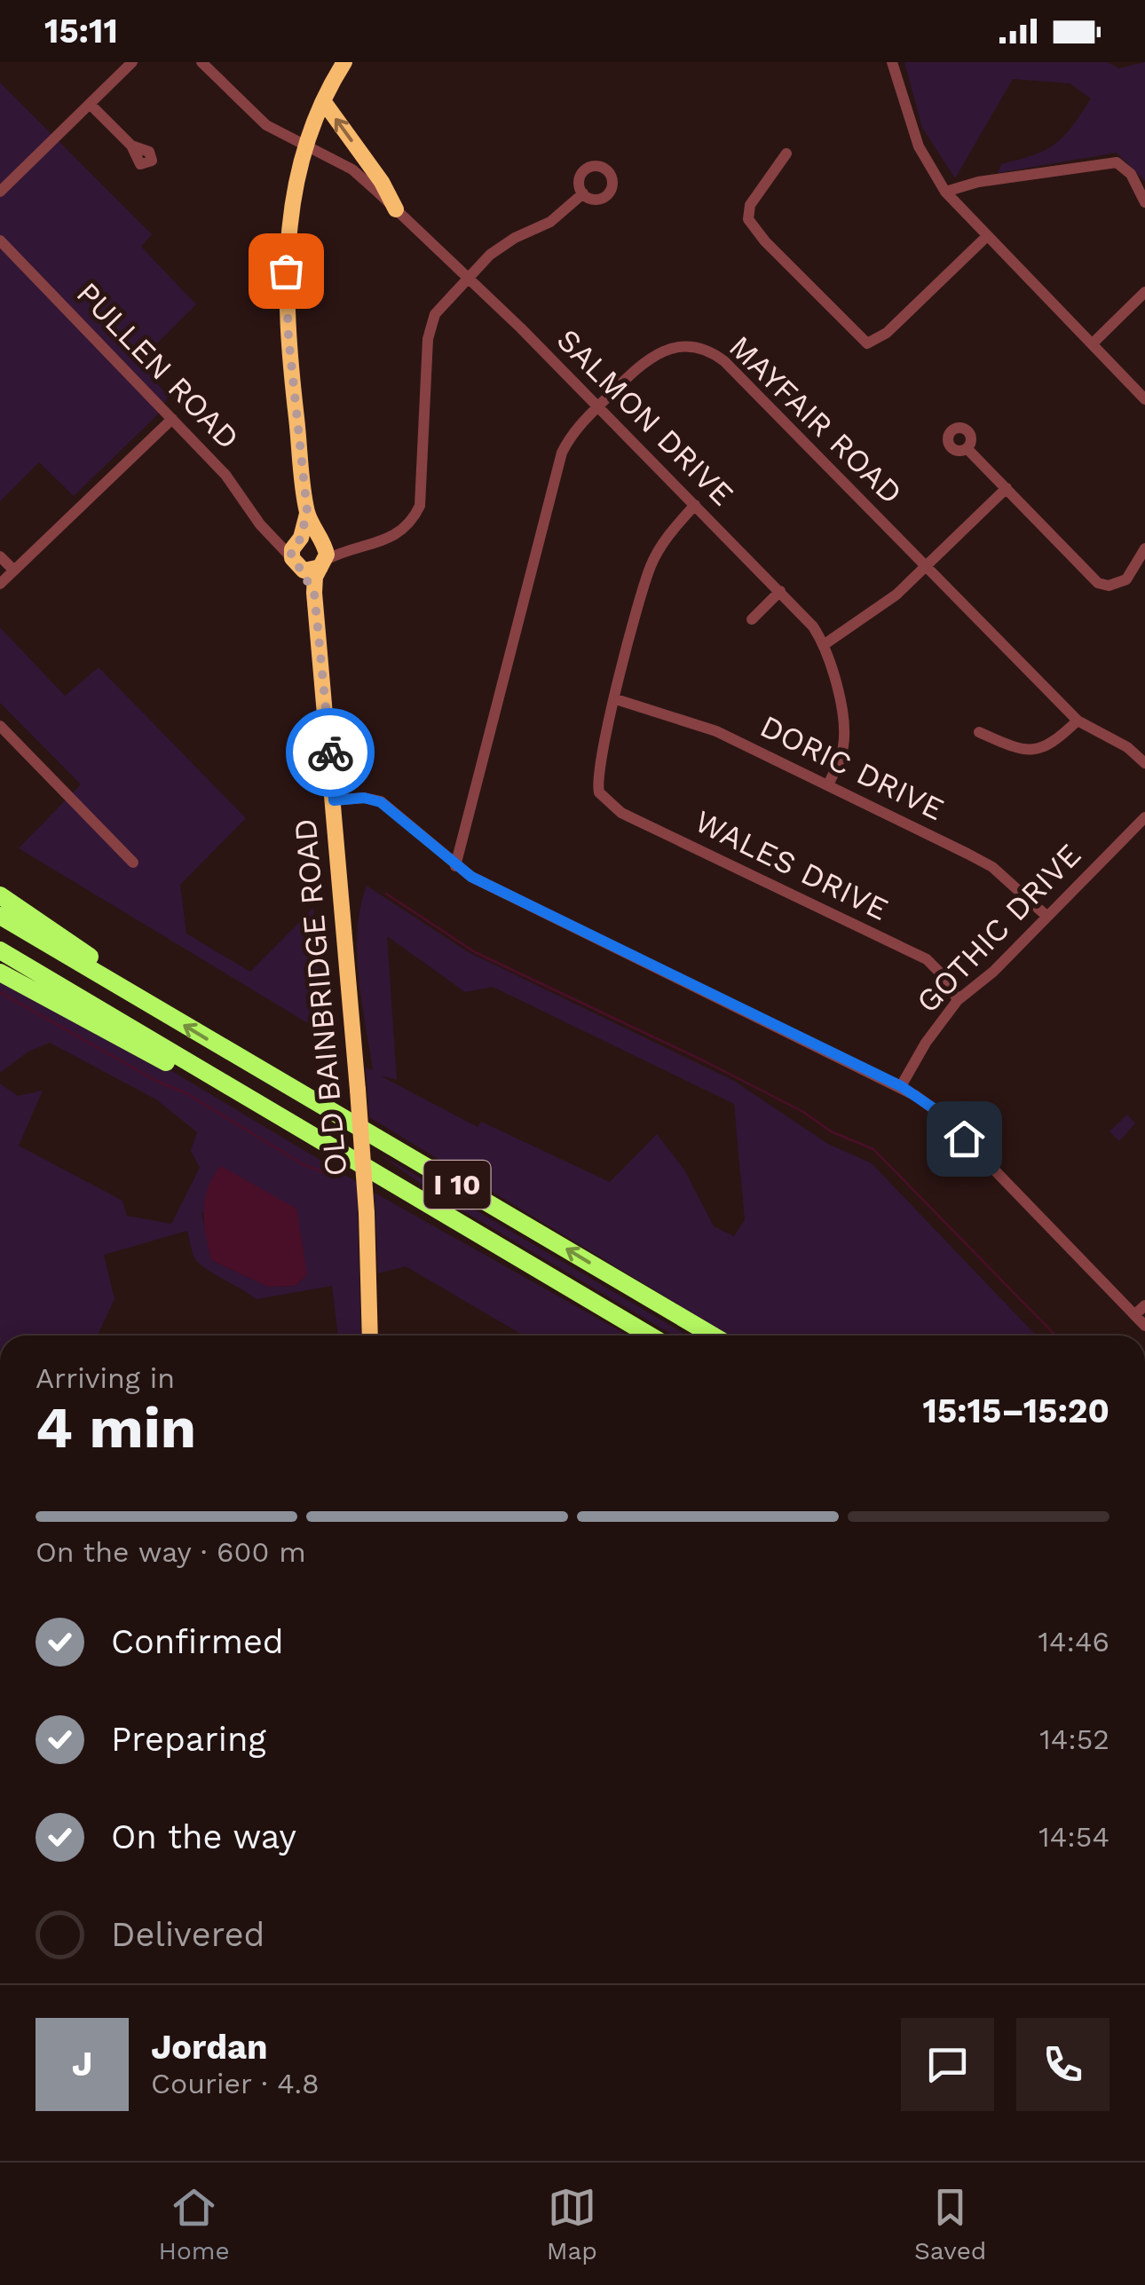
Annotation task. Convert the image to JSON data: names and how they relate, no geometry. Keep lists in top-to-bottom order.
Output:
{
  "streets": {
    "highway": ["I 10"],
    "main road": ["OLD BAINBRIDGE ROAD"],
    "street": [
      "PULLEN ROAD",
      "SALMON DRIVE",
      "MAYFAIR ROAD",
      "DORIC DRIVE",
      "WALES DRIVE",
      "GOTHIC DRIVE"
    ]
  },
  "crossings": [
    ["PULLEN ROAD", "OLD BAINBRIDGE ROAD"],
    ["SALMON DRIVE", "MAYFAIR ROAD"],
    ["SALMON DRIVE", "DORIC DRIVE"],
    ["SALMON DRIVE", "OLD BAINBRIDGE ROAD"],
    ["DORIC DRIVE", "WALES DRIVE"],
    ["DORIC DRIVE", "GOTHIC DRIVE"],
    ["WALES DRIVE", "GOTHIC DRIVE"]
  ],
  "page": {
    "status": "15:11",
    "heading": ["4 min", "Arriving in", "15:15–15:20"],
    "panel": ["Jordan", "Courier · 4.8"],
    "bar": "On the way · 600 m",
    "list": [
      ["Confirmed", "14:46"],
      ["Preparing", "14:52"],
      ["On the way", "14:54"],
      "Delivered"
    ],
    "round": "J",
    "tabs": ["Home", "Map", "Saved"]
  }
}
